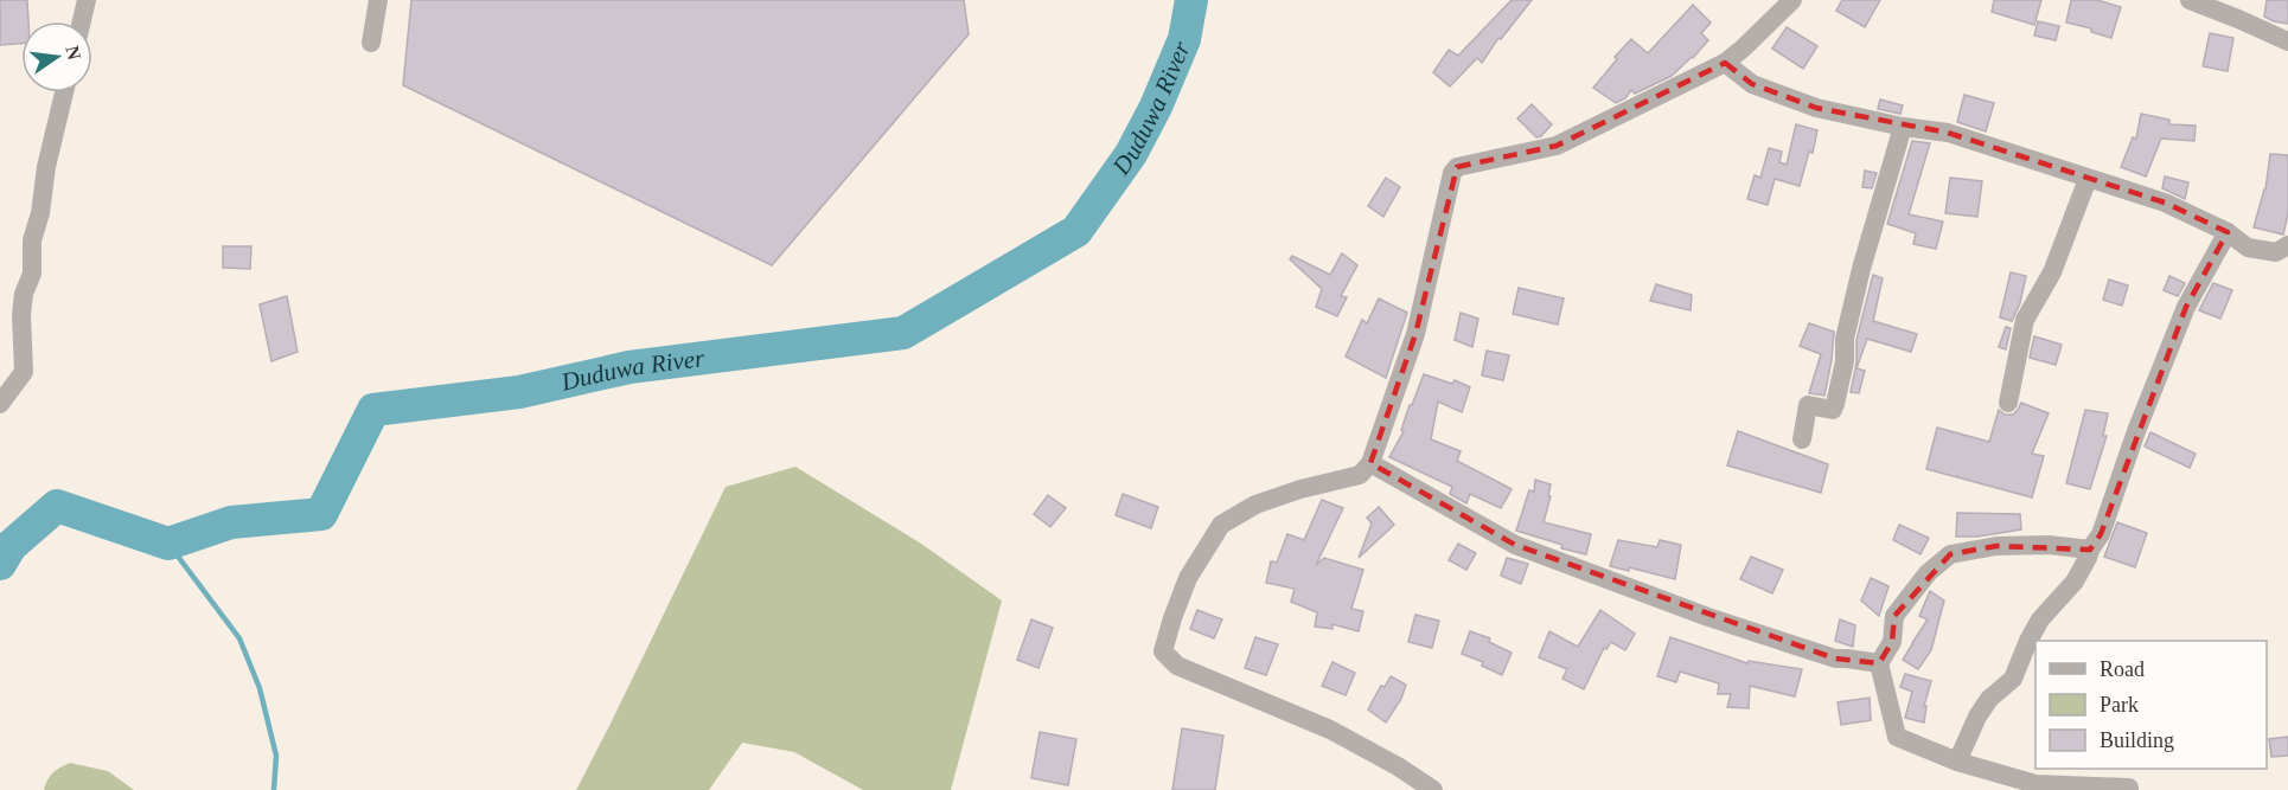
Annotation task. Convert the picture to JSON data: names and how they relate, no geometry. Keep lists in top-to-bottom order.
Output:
{
  "water": ["Duduwa River"],
  "legend": ["Road", "Park", "Building"],
  "north": "right"
}
